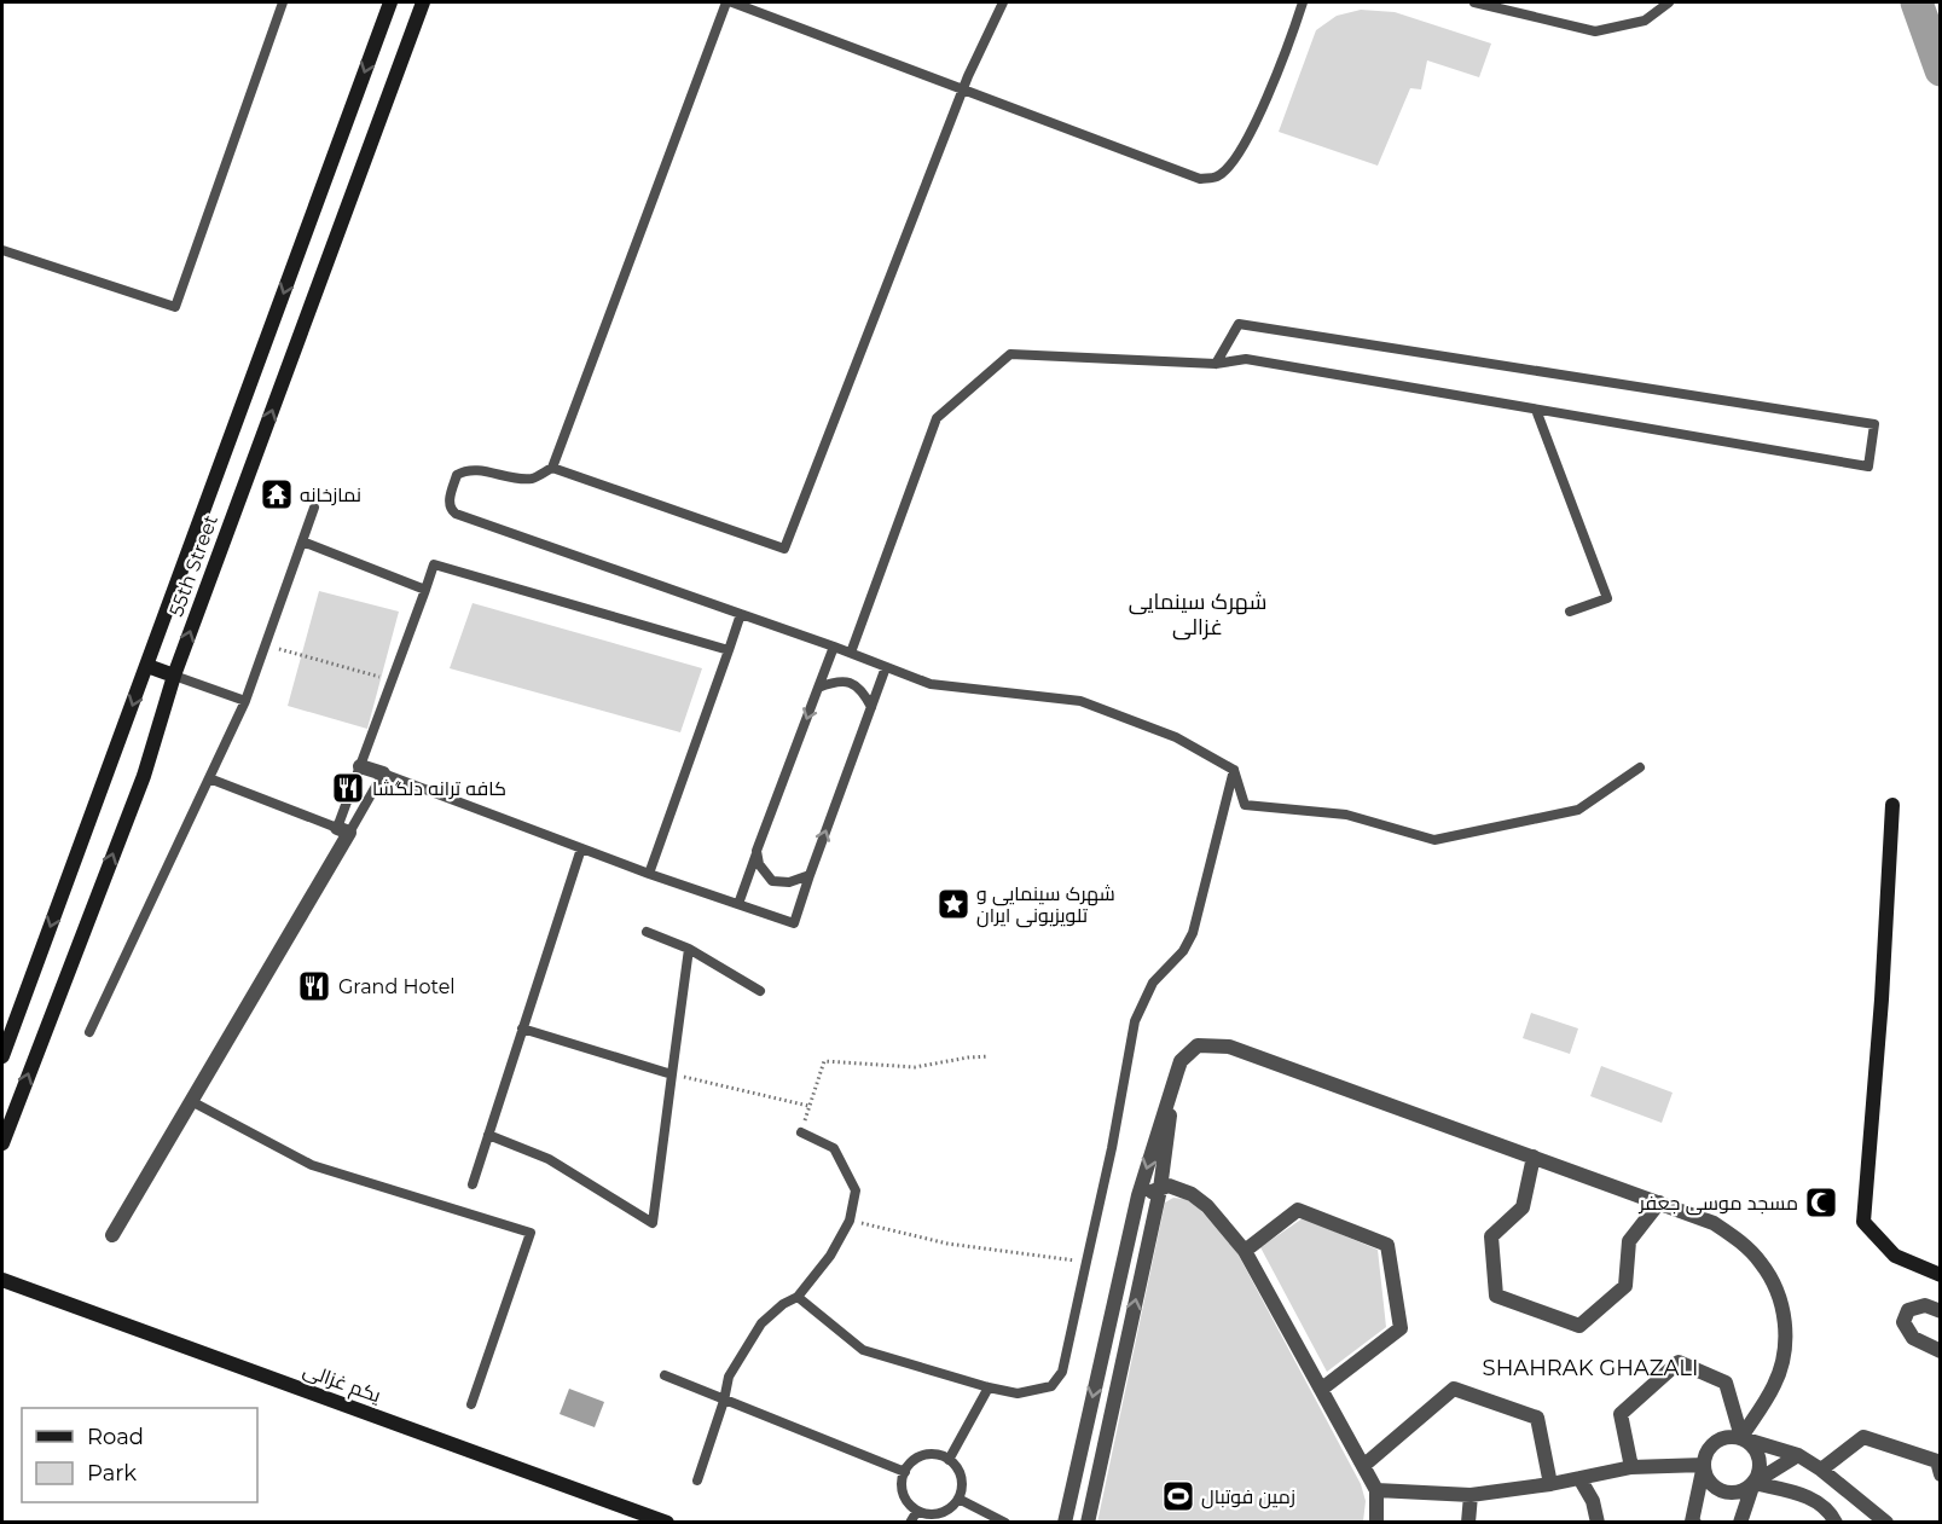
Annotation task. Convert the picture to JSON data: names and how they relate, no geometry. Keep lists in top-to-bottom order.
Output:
{
  "streets": {
    "main road": ["55th Street", "یکم غزالی"]
  },
  "districts": ["شهرک سینمایی غزالی", "SHAHRAK GHAZALI"],
  "places": {
    "temple": ["نمازخانه"],
    "restaurant": ["کافه ترانه دلگشا", "Grand Hotel"],
    "place": ["شهرک سینمایی و تلویزیونی ایران"],
    "mosque": ["مسجد موسی جعفر"],
    "sports": ["زمین فوتبال"]
  },
  "legend": ["Road", "Park"]
}
